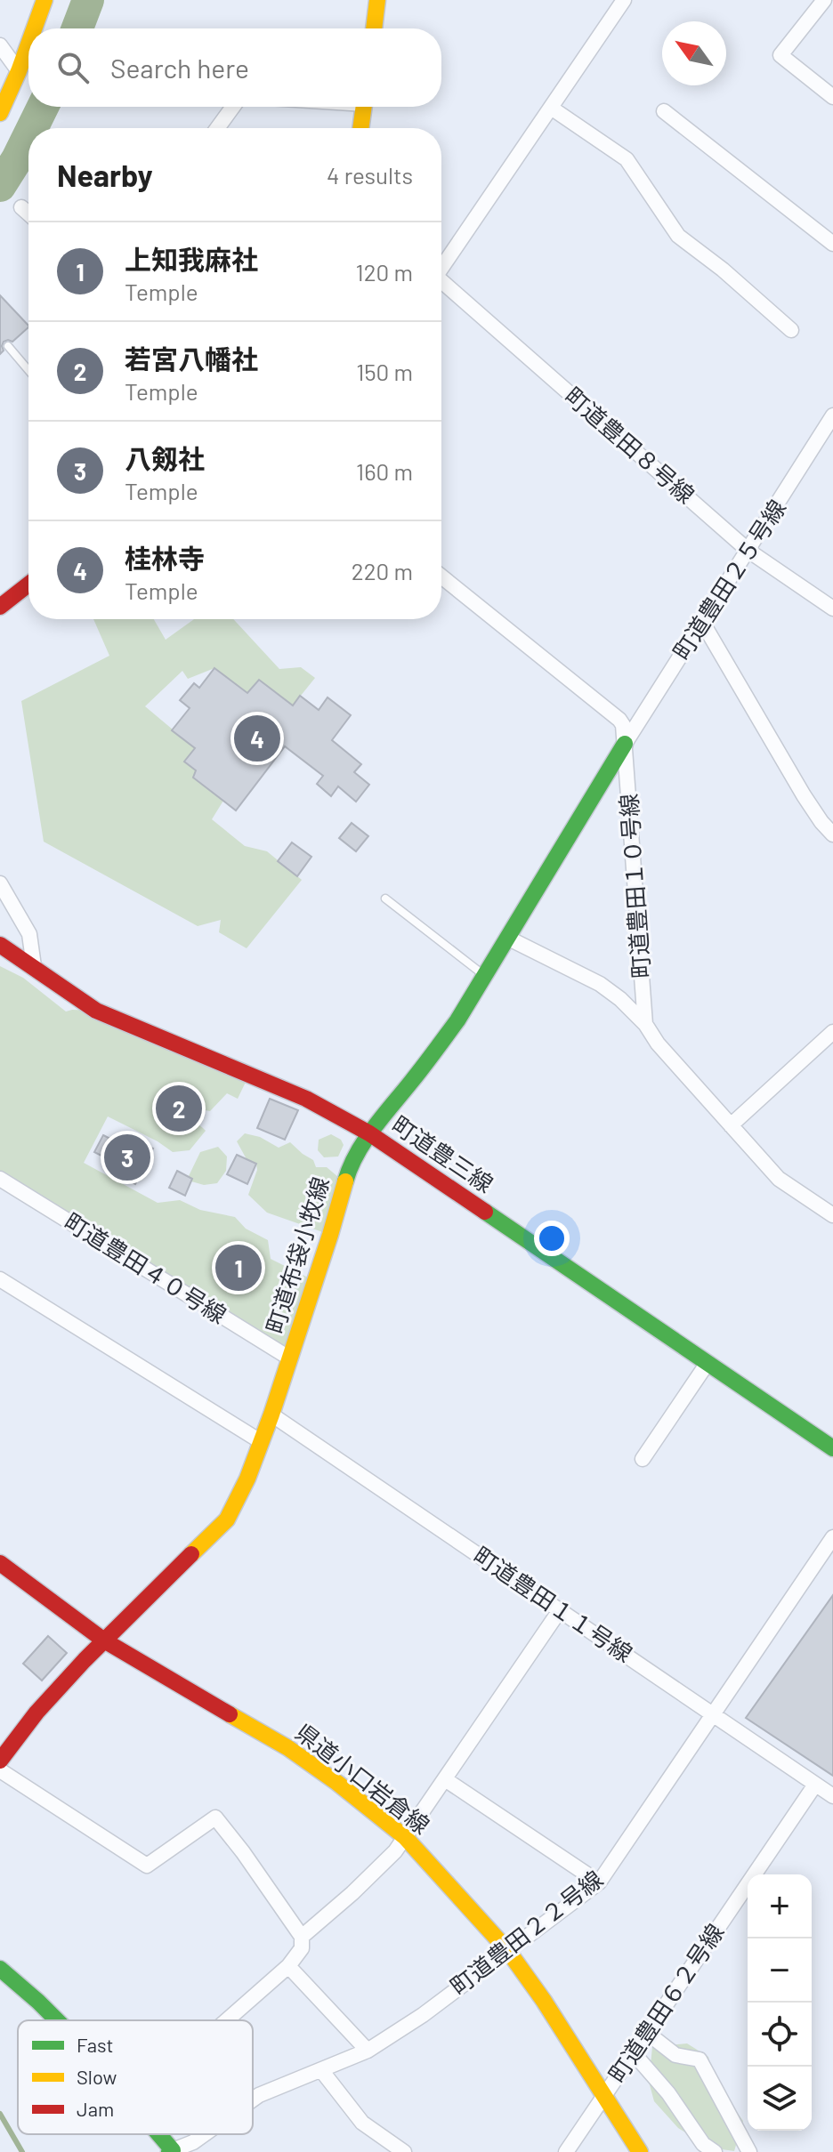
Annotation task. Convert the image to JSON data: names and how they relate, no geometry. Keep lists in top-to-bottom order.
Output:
{
  "streets": {
    "street": [
      "町道豊田８号線",
      "町道豊田２５号線",
      "町道豊田１０号線",
      "町道豊三線",
      "町道布袋小牧線",
      "町道豊田４０号線",
      "町道豊田１１号線",
      "県道小口岩倉線",
      "町道豊田２２号線",
      "町道豊田６２号線"
    ]
  },
  "crossings": [
    ["町道豊田８号線", "町道豊田２５号線"],
    ["町道豊田２５号線", "町道豊田１０号線"],
    ["町道豊田２５号線", "町道布袋小牧線"],
    ["町道豊田１０号線", "町道布袋小牧線"],
    ["町道豊三線", "町道布袋小牧線"],
    ["町道布袋小牧線", "町道豊田４０号線"],
    ["町道布袋小牧線", "町道豊田１１号線"],
    ["町道布袋小牧線", "県道小口岩倉線"],
    ["町道豊田１１号線", "町道豊田２２号線"],
    ["町道豊田１１号線", "町道豊田６２号線"],
    ["県道小口岩倉線", "町道豊田２２号線"],
    ["県道小口岩倉線", "町道豊田６２号線"]
  ],
  "legend": ["Fast", "Slow", "Jam"],
  "north": "top left",
  "page": {
    "search": "Search here",
    "heading": ["Nearby", "4 results"],
    "list": [
      {
        "mark": "1",
        "name": "上知我麻社",
        "note": "Temple",
        "value": "120 m"
      },
      {
        "mark": "2",
        "name": "若宮八幡社",
        "note": "Temple",
        "value": "150 m"
      },
      {
        "mark": "3",
        "name": "八剱社",
        "note": "Temple",
        "value": "160 m"
      },
      {
        "mark": "4",
        "name": "桂林寺",
        "note": "Temple",
        "value": "220 m"
      }
    ],
    "pins": [
      "4",
      "2",
      "3",
      "1"
    ],
    "map_buttons": ["+", "−"]
  }
}
